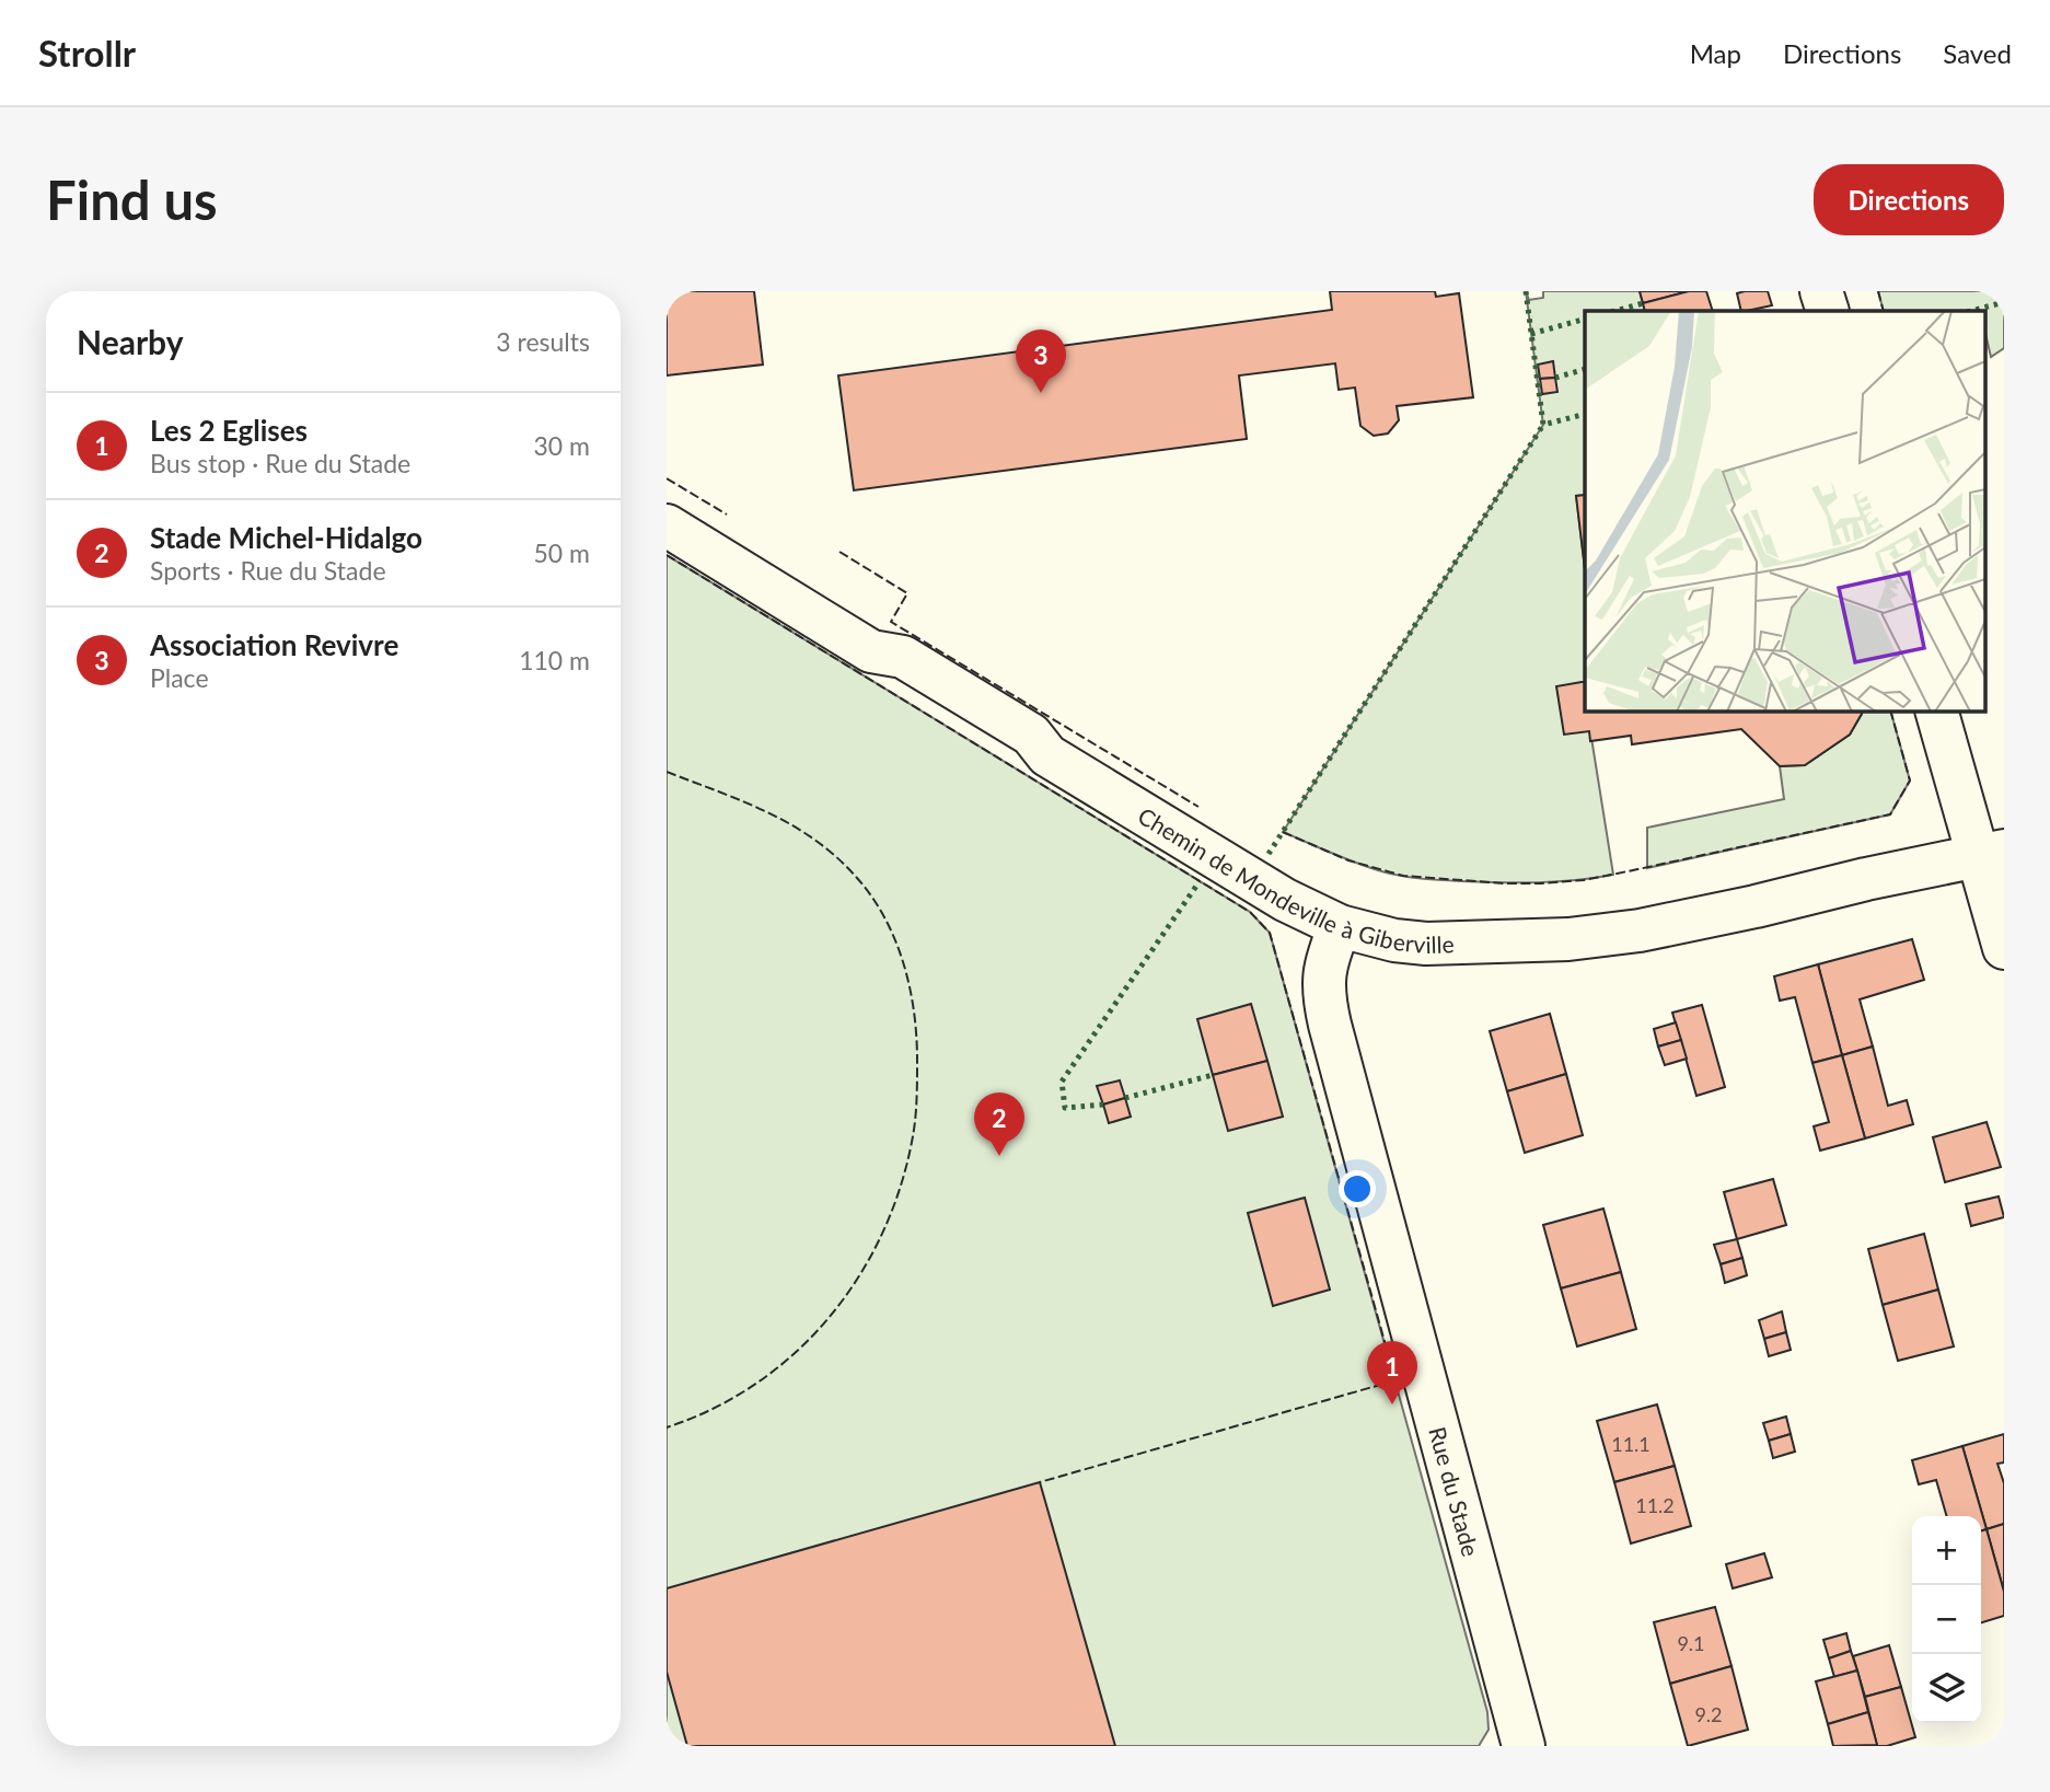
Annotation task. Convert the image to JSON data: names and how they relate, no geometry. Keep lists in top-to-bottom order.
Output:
{
  "streets": {
    "street": ["Chemin de Mondeville à Giberville", "Rue du Stade"]
  },
  "crossings": [
    ["Chemin de Mondeville à Giberville", "Rue du Stade"]
  ],
  "house_numbers": [
    "11.1",
    "11.2",
    "9.1",
    "9.2"
  ],
  "page": {
    "header": "Strollr",
    "nav": ["Map", "Directions", "Saved"],
    "buttons": "Directions",
    "title": "Find us",
    "heading": ["Nearby", "3 results"],
    "pins": ["3", "2", "1"],
    "list": [
      {
        "mark": "1",
        "name": "Les 2 Eglises",
        "note": "Bus stop · Rue du Stade",
        "value": "30 m"
      },
      {
        "mark": "2",
        "name": "Stade Michel-Hidalgo",
        "note": "Sports · Rue du Stade",
        "value": "50 m"
      },
      {
        "mark": "3",
        "name": "Association Revivre",
        "note": "Place",
        "value": "110 m"
      }
    ],
    "map_buttons": ["+", "−"]
  }
}
